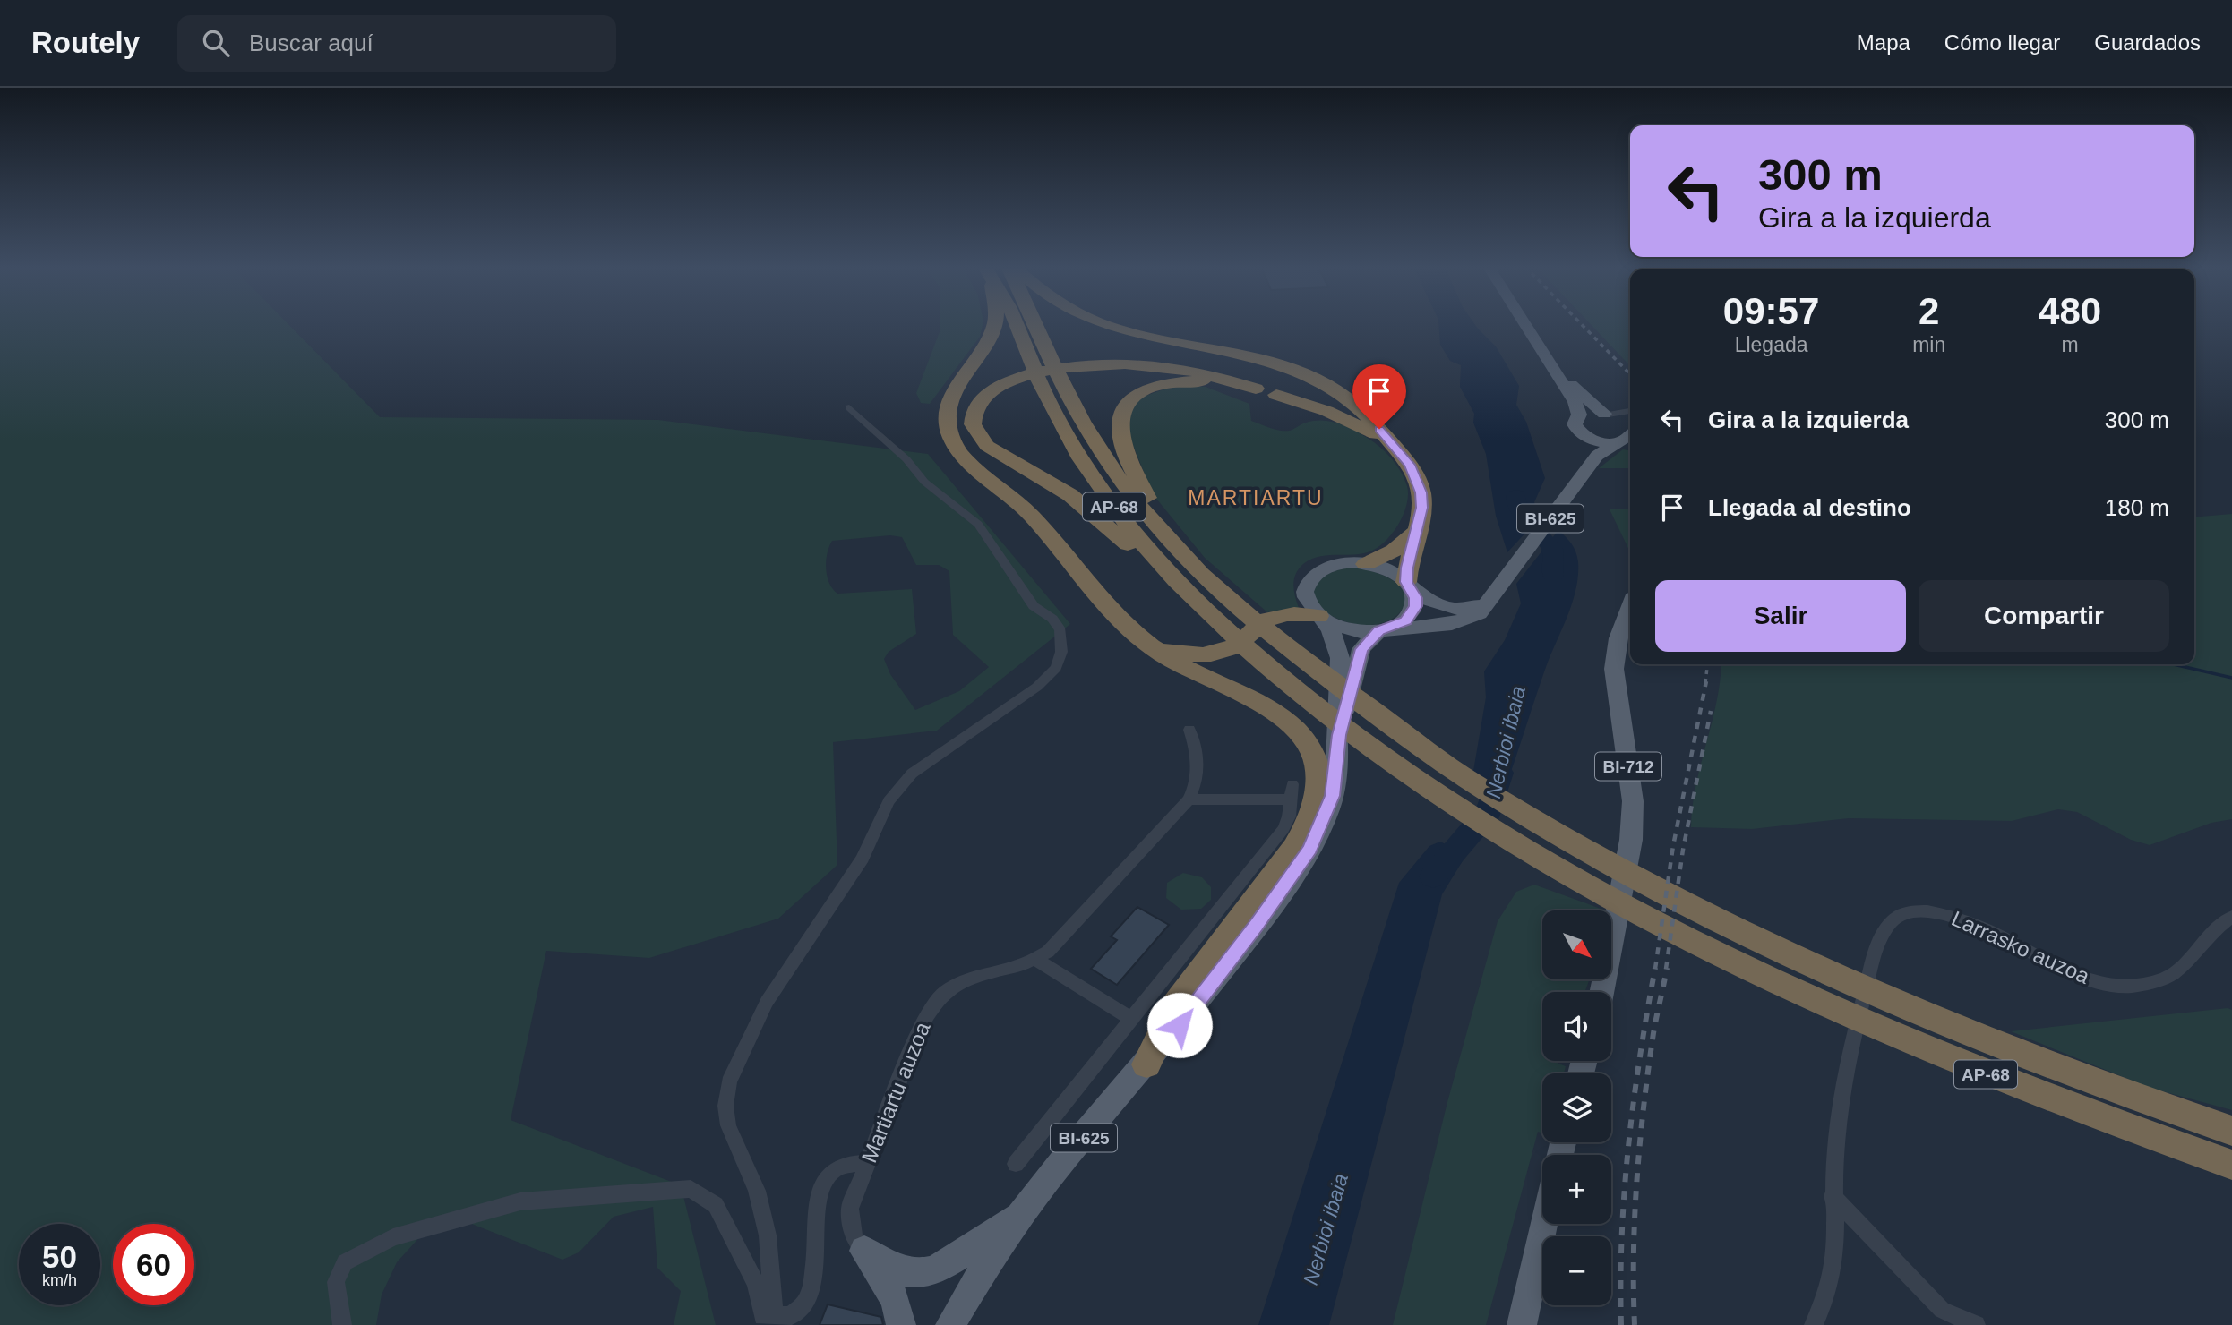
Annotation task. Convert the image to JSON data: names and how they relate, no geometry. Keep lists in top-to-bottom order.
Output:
{
  "streets": {
    "highway": ["AP-68"],
    "main road": ["BI-625", "BI-712"],
    "street": ["Larrasko auzoa", "Martiartu auzoa"]
  },
  "districts": ["MARTIARTU"],
  "water": ["Nerbioi ibaia"],
  "north": "bottom right",
  "page": {
    "header": "Routely",
    "search": "Buscar aquí",
    "nav": ["Mapa", "Cómo llegar", "Guardados"],
    "turn": ["300 m", "Gira a la izquierda"],
    "eta": [
      "09:57",
      "Llegada",
      "2",
      "min",
      "480",
      "m"
    ],
    "list": [
      {
        "name": "Gira a la izquierda",
        "value": "300 m"
      },
      {
        "name": "Llegada al destino",
        "value": "180 m"
      }
    ],
    "buttons": ["Salir", "Compartir"],
    "map_buttons": ["+", "−"],
    "speed": "50 km/h",
    "limit": "60"
  }
}
